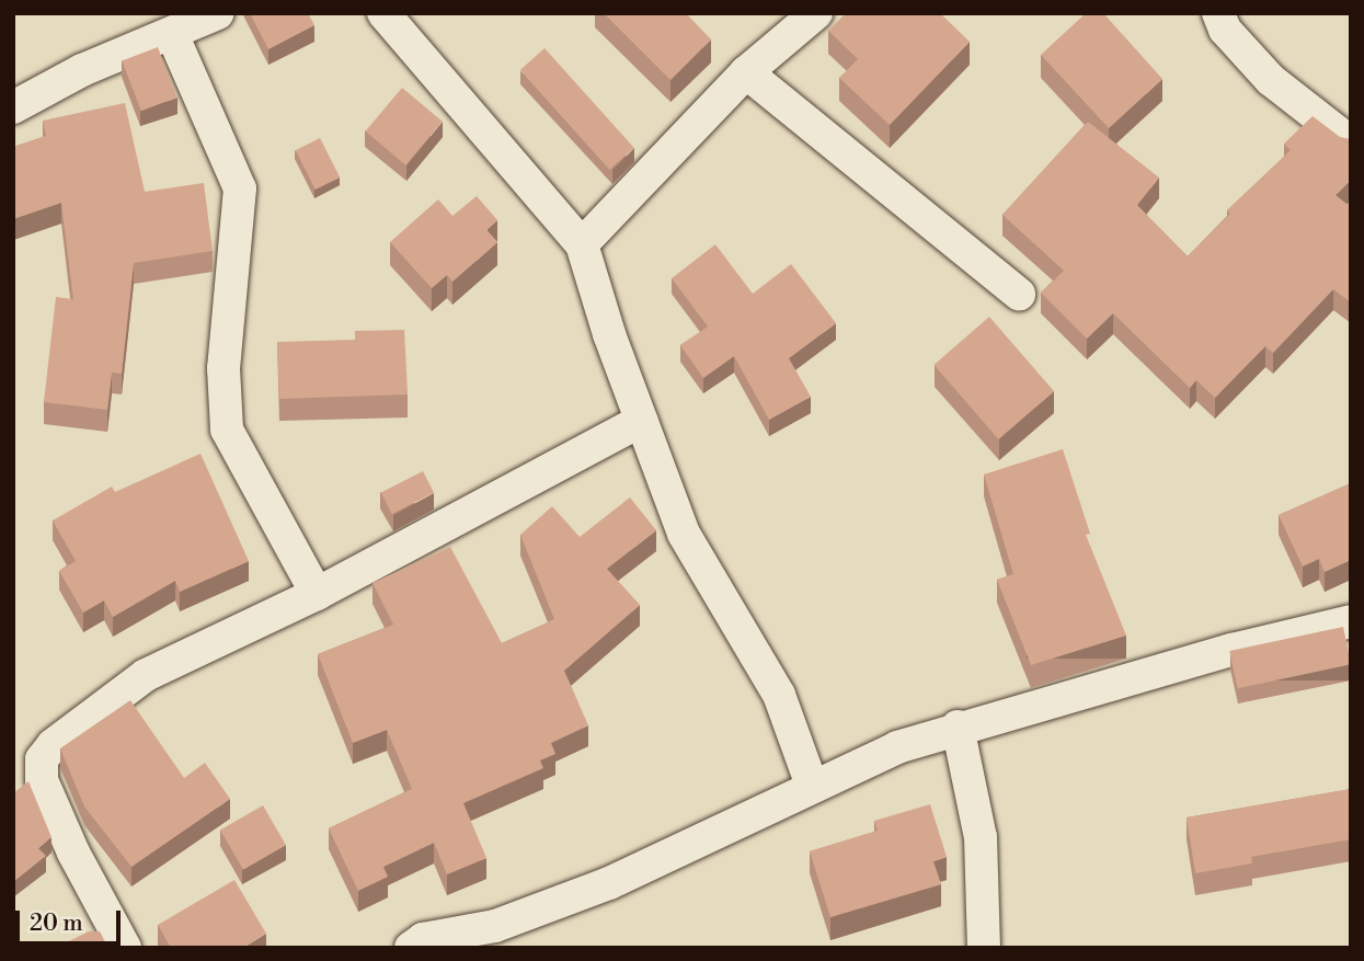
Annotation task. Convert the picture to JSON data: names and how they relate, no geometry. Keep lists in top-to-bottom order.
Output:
{
  "scale_bar": "20 m"
}
